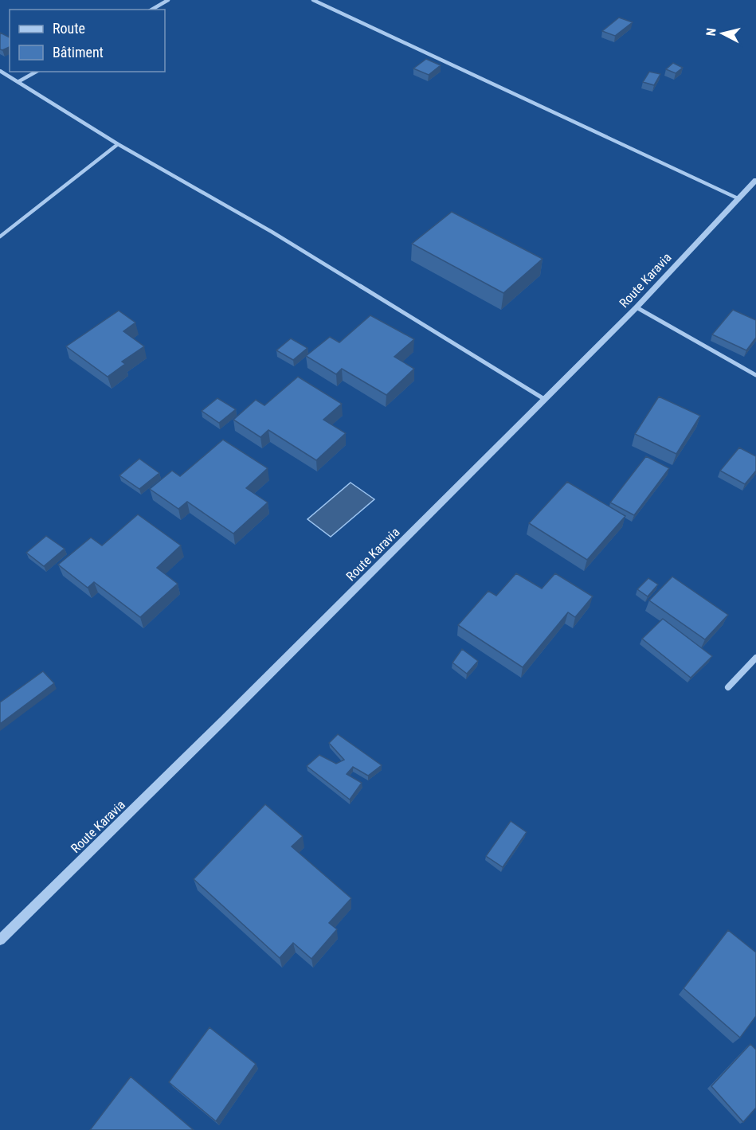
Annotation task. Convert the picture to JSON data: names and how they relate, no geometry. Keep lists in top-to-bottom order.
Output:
{
  "streets": {
    "street": ["Route Karavia"]
  },
  "legend": ["Route", "Bâtiment"],
  "north": "left"
}
